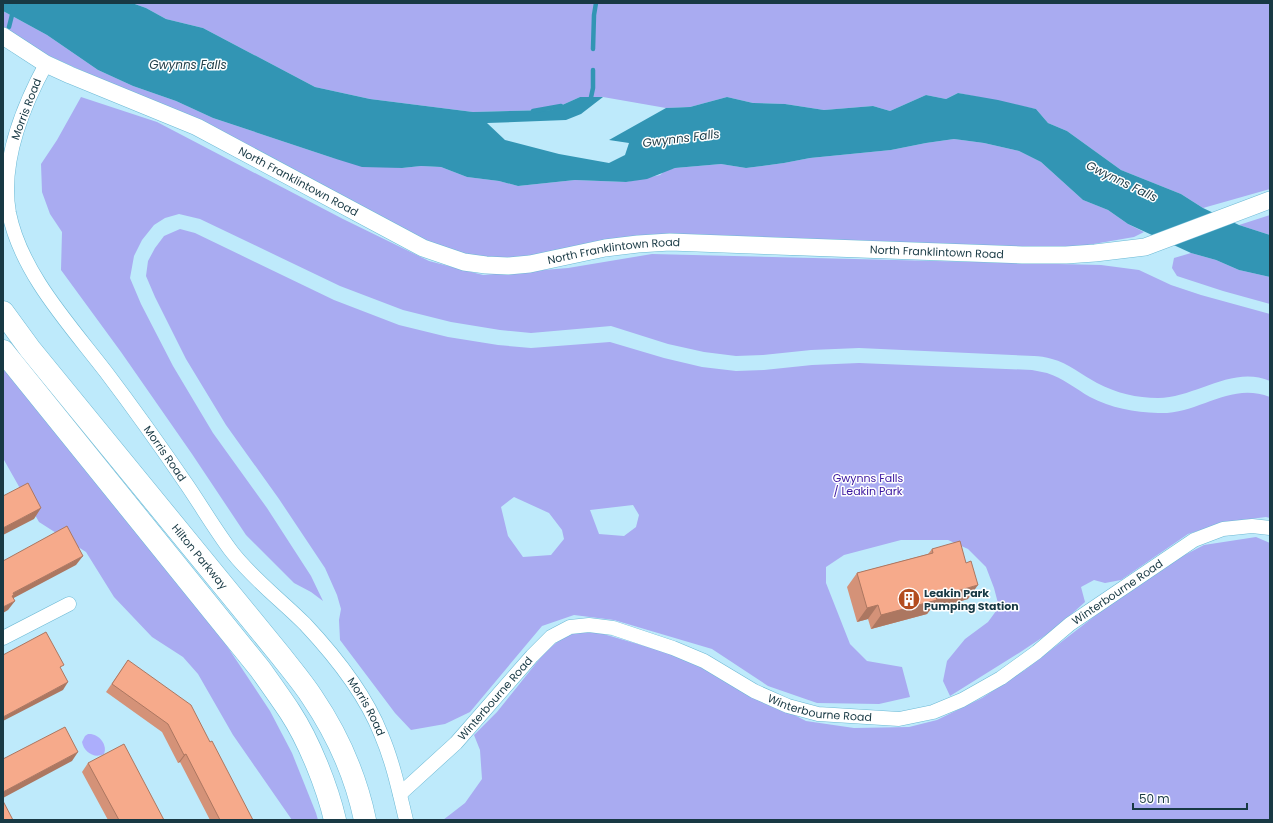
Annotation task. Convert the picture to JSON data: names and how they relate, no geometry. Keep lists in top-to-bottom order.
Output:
{
  "streets": {
    "main road": ["Hilton Parkway"],
    "street": ["Morris Road", "North Franklintown Road", "Winterbourne Road"]
  },
  "crossings": [
    ["Morris Road", "North Franklintown Road"],
    ["Morris Road", "Winterbourne Road"]
  ],
  "water": ["Gwynns Falls"],
  "parks": ["Gwynns Falls / Leakin Park"],
  "places": {
    "building": ["Leakin Park Pumping Station"]
  },
  "scale_bar": "50 m"
}
